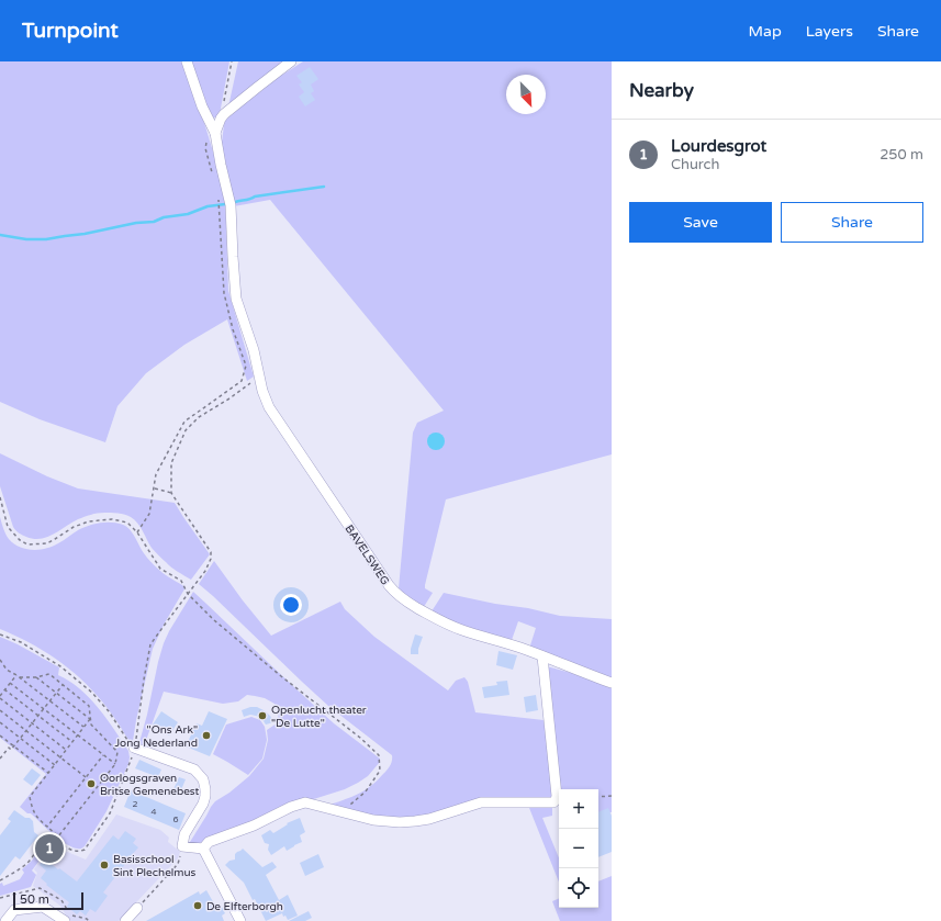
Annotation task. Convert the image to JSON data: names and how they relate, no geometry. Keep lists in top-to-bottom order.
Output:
{
  "streets": {
    "street": ["BAVELSWEG"]
  },
  "places": [
    "Openlucht theater \"De Lutte\"",
    "\"Ons Ark\" Jong Nederland",
    "Oorlogsgraven Britse Gemenebest",
    "Basisschool Sint Plechelmus",
    "De Elfterborgh"
  ],
  "house_numbers": ["2", "4", "6"],
  "scale_bar": "50 m",
  "north": "bottom right",
  "page": {
    "header": "Turnpoint",
    "nav": ["Map", "Layers", "Share"],
    "heading": "Nearby",
    "list": [
      {
        "mark": "1",
        "name": "Lourdesgrot",
        "note": "Church",
        "value": "250 m"
      }
    ],
    "buttons": ["Save", "Share"],
    "map_buttons": ["+", "−"],
    "pins": "1",
    "scale": "50 m"
  }
}
